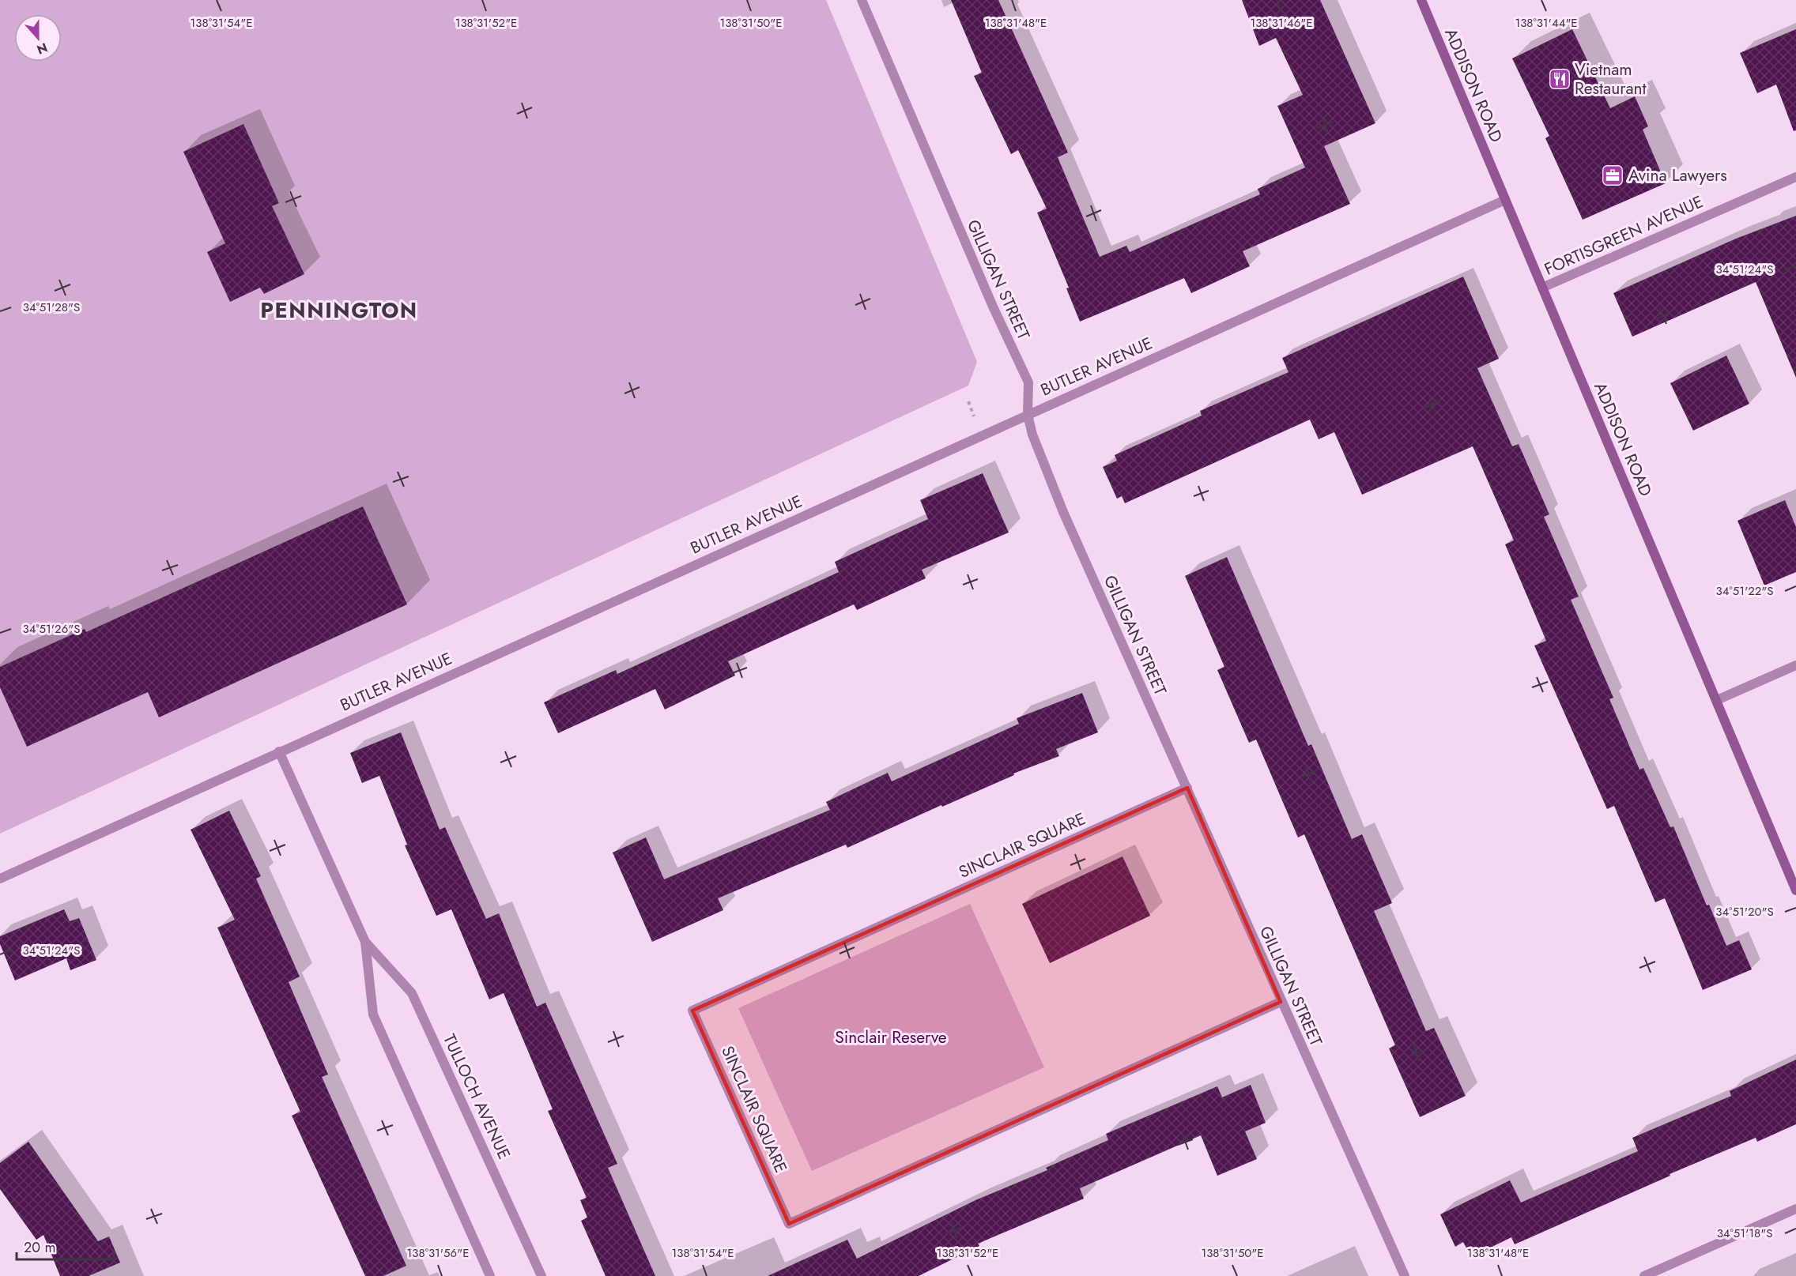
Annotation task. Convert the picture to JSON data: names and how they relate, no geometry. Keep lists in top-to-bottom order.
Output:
{
  "streets": {
    "main road": ["ADDISON ROAD"],
    "street": [
      "FORTISGREEN AVENUE",
      "GILLIGAN STREET",
      "BUTLER AVENUE",
      "SINCLAIR SQUARE",
      "TULLOCH AVENUE"
    ]
  },
  "crossings": [
    ["ADDISON ROAD", "FORTISGREEN AVENUE"],
    ["ADDISON ROAD", "BUTLER AVENUE"],
    ["GILLIGAN STREET", "BUTLER AVENUE"],
    ["GILLIGAN STREET", "SINCLAIR SQUARE"],
    ["BUTLER AVENUE", "TULLOCH AVENUE"]
  ],
  "districts": ["PENNINGTON"],
  "parks": ["Sinclair Reserve"],
  "places": {
    "restaurant": ["Vietnam Restaurant"],
    "office": ["Avina Lawyers"]
  },
  "scale_bar": "20 m",
  "north": "bottom",
  "coordinates": [
    "138°31'54\"E",
    "138°31'52\"E",
    "138°31'50\"E",
    "138°31'48\"E",
    "138°31'46\"E",
    "138°31'44\"E",
    "34°51'24\"S",
    "34°51'28\"S",
    "34°51'22\"S",
    "34°51'26\"S",
    "34°51'20\"S",
    "34°51'18\"S",
    "138°31'56\"E"
  ]
}
